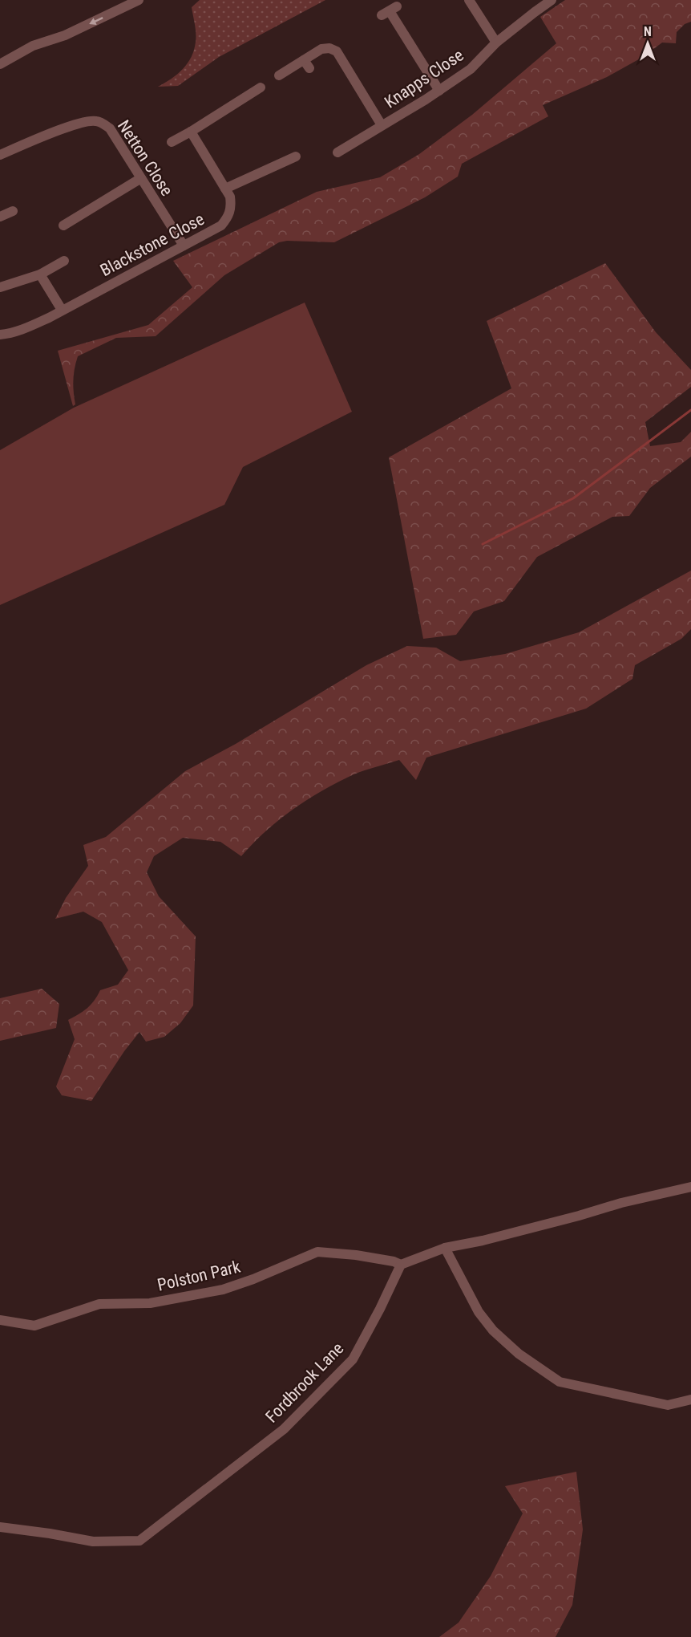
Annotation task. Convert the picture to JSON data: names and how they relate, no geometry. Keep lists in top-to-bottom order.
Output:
{
  "streets": {
    "street": [
      "Knapps Close",
      "Netton Close",
      "Blackstone Close",
      "Polston Park",
      "Fordbrook Lane"
    ]
  },
  "crossings": [
    ["Netton Close", "Blackstone Close"],
    ["Polston Park", "Fordbrook Lane"]
  ],
  "north": "top"
}
